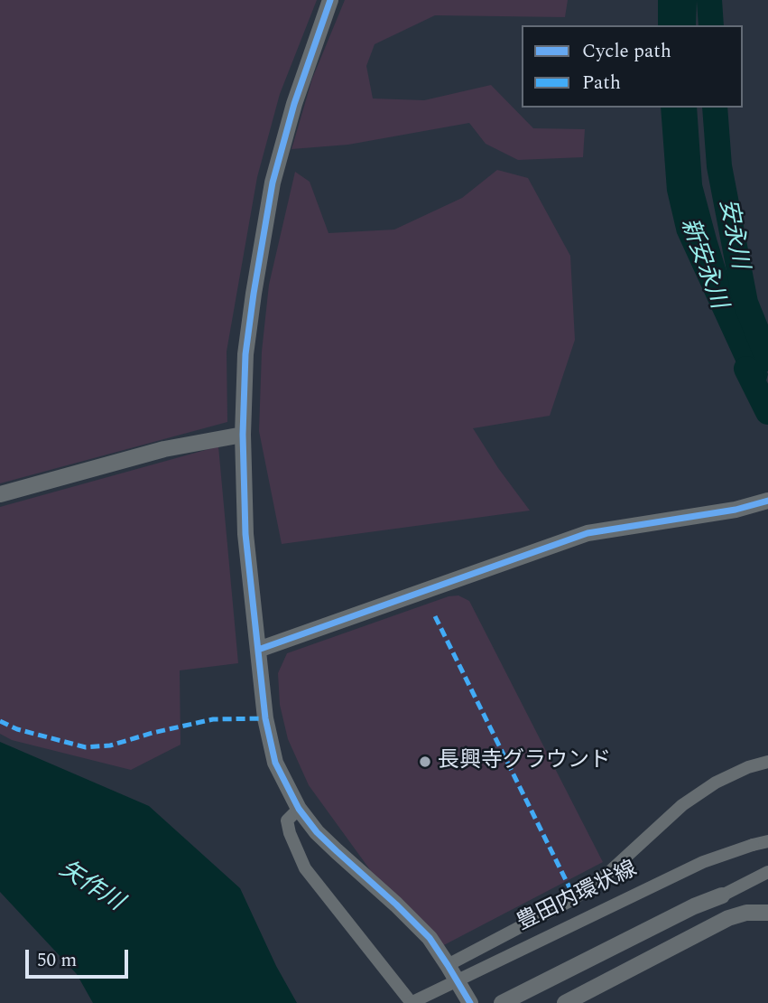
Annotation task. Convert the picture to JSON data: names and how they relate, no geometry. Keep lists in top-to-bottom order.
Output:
{
  "streets": {
    "street": ["豊田内環状線"]
  },
  "water": ["安永川", "新安永川", "矢作川"],
  "places": ["長興寺グラウンド"],
  "legend": ["Cycle path", "Path"],
  "scale_bar": "50 m"
}
